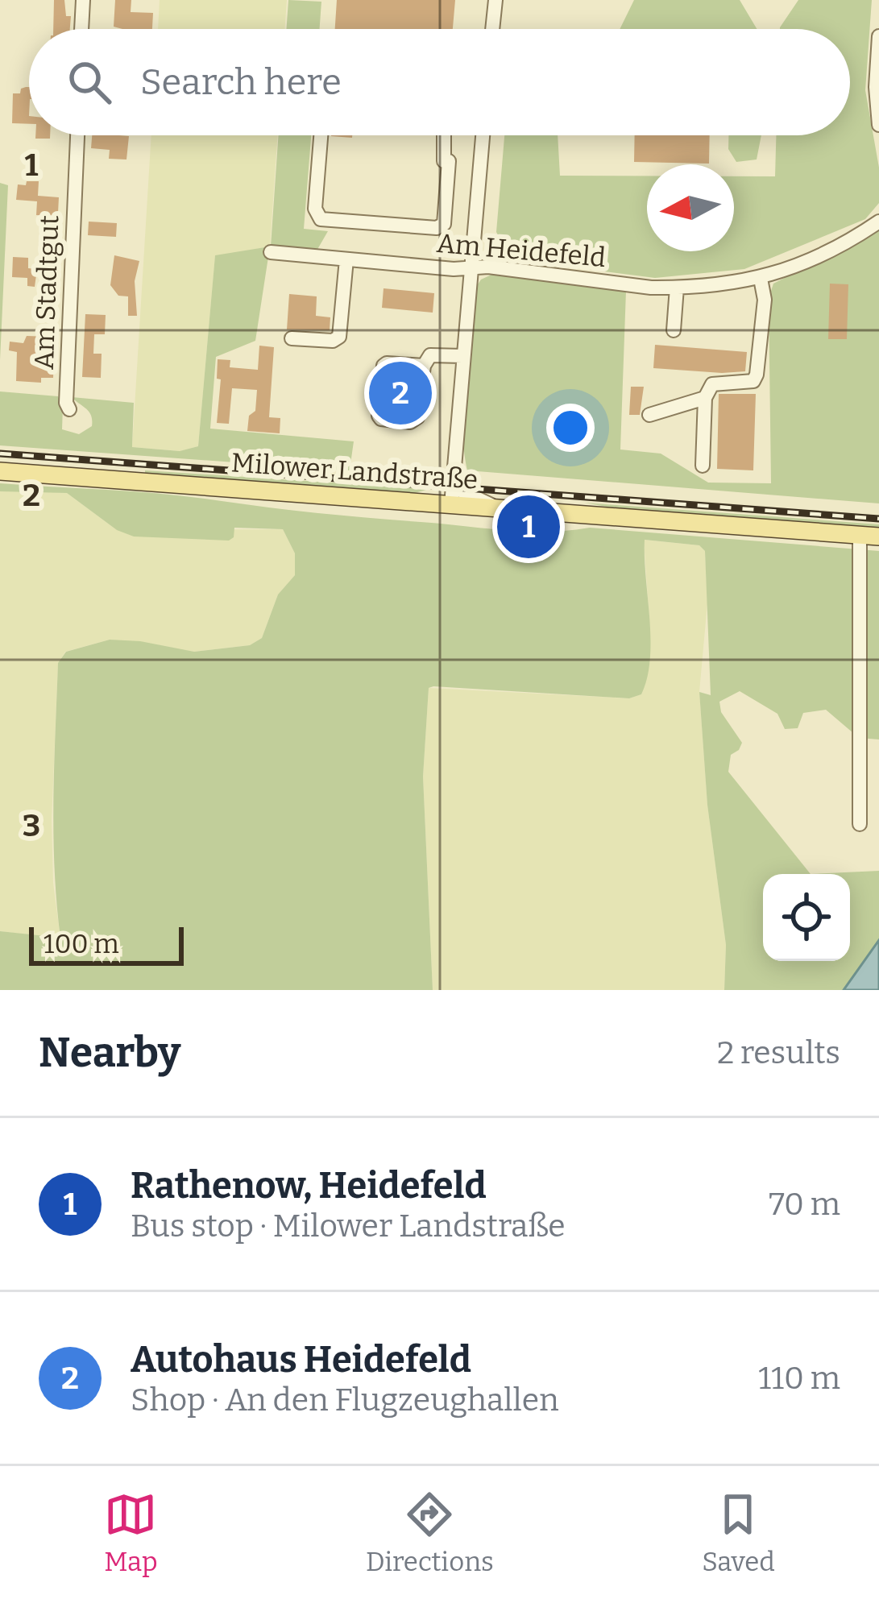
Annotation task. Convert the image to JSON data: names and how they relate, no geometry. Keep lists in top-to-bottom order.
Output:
{
  "streets": {
    "main road": ["Milower Landstraße"],
    "street": ["Am Heidefeld", "Am Stadtgut"]
  },
  "scale_bar": "100 m",
  "north": "left",
  "page": {
    "search": "Search here",
    "pins": ["2", "1"],
    "scale": "100 m",
    "heading": ["Nearby", "2 results"],
    "list": [
      {
        "mark": "1",
        "name": "Rathenow, Heidefeld",
        "note": "Bus stop · Milower Landstraße",
        "value": "70 m"
      },
      {
        "mark": "2",
        "name": "Autohaus Heidefeld",
        "note": "Shop · An den Flugzeughallen",
        "value": "110 m"
      }
    ],
    "nav": ["Map", "Directions", "Saved"]
  },
  "grid": {
    "rows": ["1", "2", "3"]
  }
}
